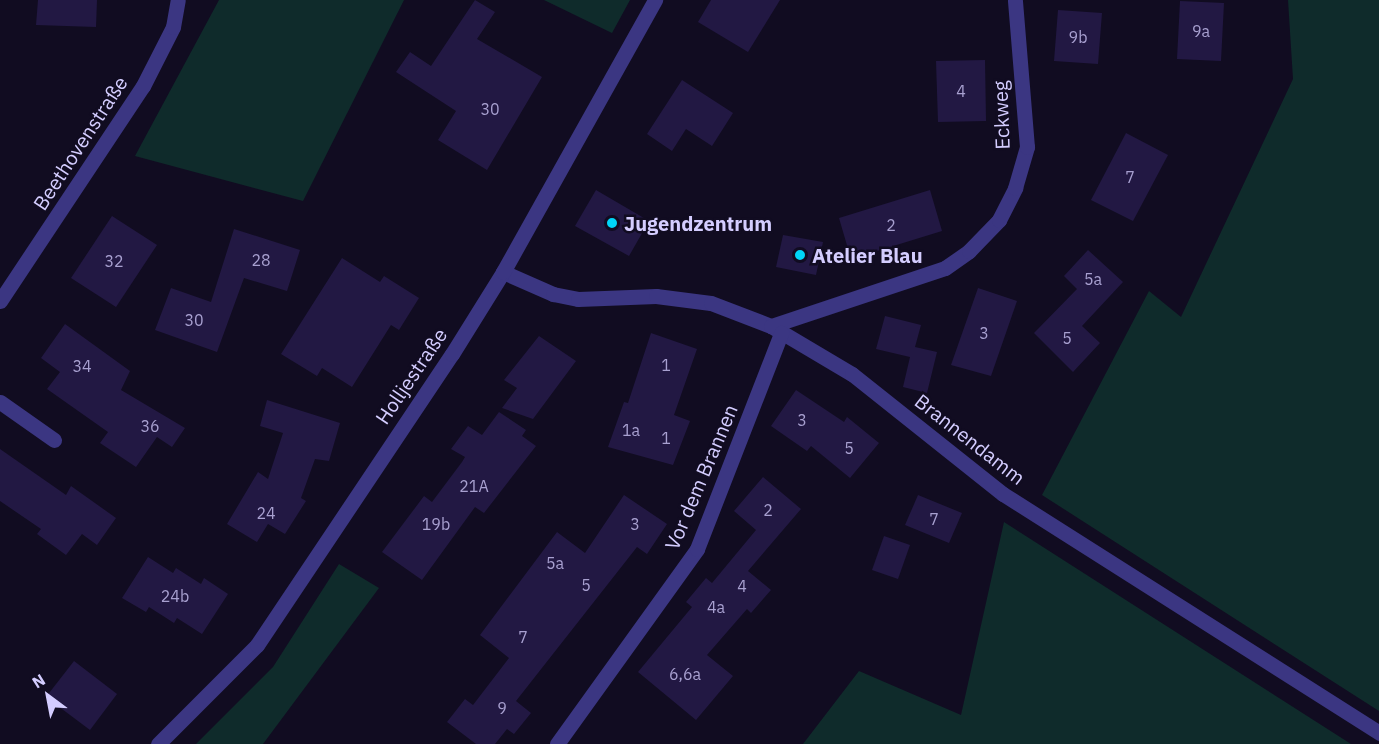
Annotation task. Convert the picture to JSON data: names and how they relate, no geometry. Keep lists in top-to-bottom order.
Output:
{
  "streets": {
    "street": [
      "Eckweg",
      "Beethovenstraße",
      "Holljestraße",
      "Brannendamm",
      "Vor dem Brannen"
    ]
  },
  "crossings": [
    ["Eckweg", "Brannendamm"],
    ["Eckweg", "Vor dem Brannen"],
    ["Holljestraße", "Brannendamm"],
    ["Brannendamm", "Vor dem Brannen"]
  ],
  "places": ["Jugendzentrum", "Atelier Blau"],
  "house_numbers": [
    "9a",
    "9b",
    "4",
    "30",
    "7",
    "2",
    "28",
    "32",
    "5a",
    "30",
    "3",
    "5",
    "1",
    "34",
    "3",
    "36",
    "1a",
    "1",
    "5",
    "21A",
    "2",
    "24",
    "7",
    "19b",
    "3",
    "5a",
    "5",
    "4",
    "24b",
    "4a",
    "7",
    "6,6a",
    "9"
  ],
  "north": "top left"
}
